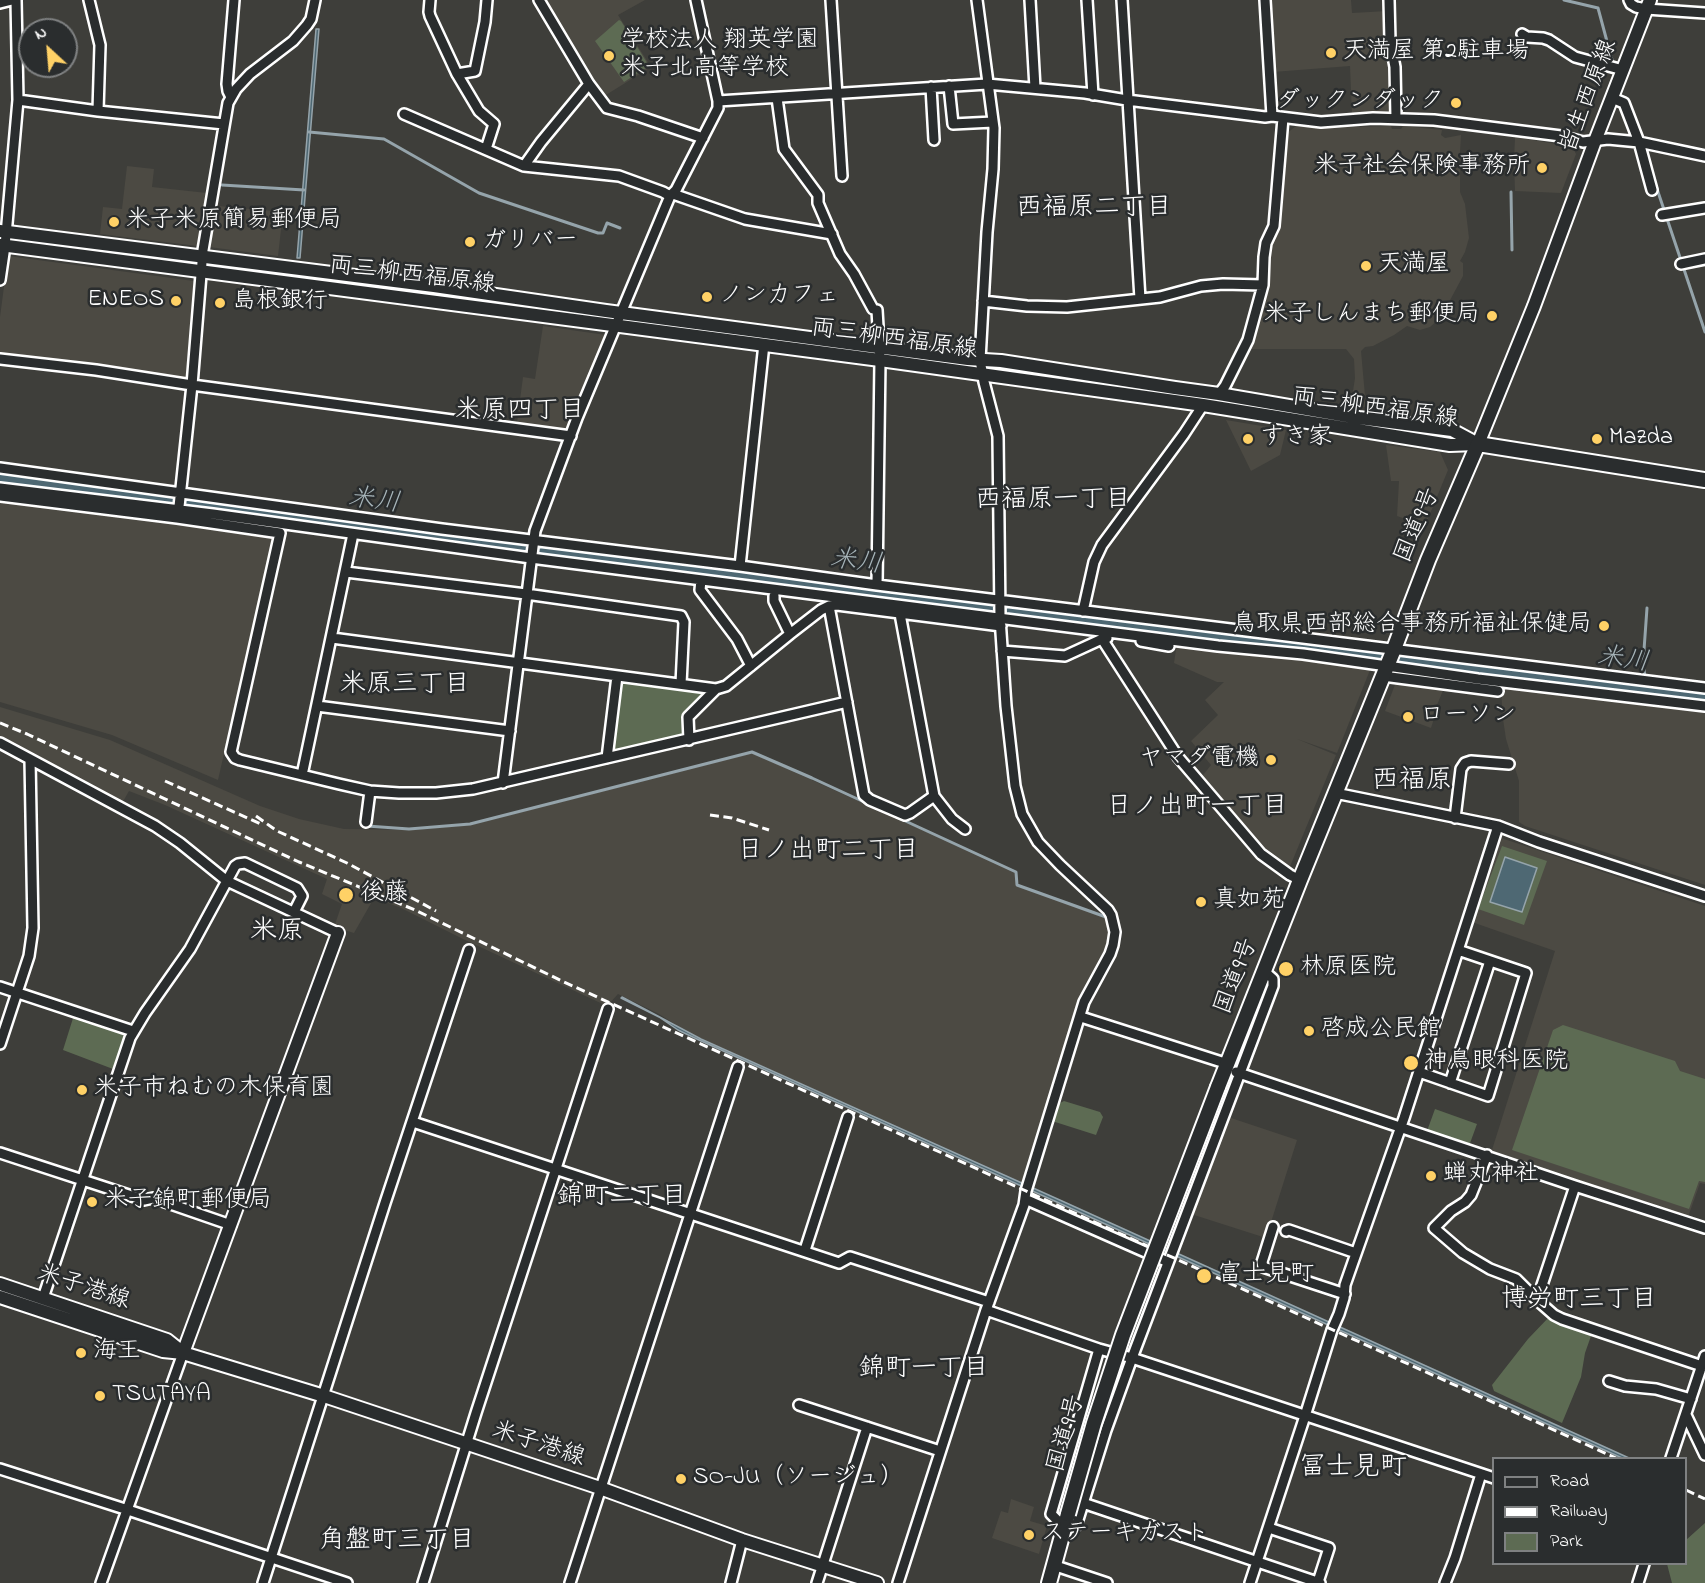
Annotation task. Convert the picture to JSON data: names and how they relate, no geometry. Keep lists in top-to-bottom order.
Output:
{
  "streets": {
    "highway": ["国道9号"],
    "main road": ["皆生西原線", "両三柳西福原線", "米子港線"]
  },
  "crossings": [
    ["皆生西原線", "両三柳西福原線"],
    ["皆生西原線", "国道9号"],
    ["両三柳西福原線", "国道9号"]
  ],
  "districts": [
    "西福原二丁目",
    "米原四丁目",
    "西福原一丁目",
    "米原三丁目",
    "西福原",
    "日ノ出町一丁目",
    "日ノ出町二丁目",
    "米原",
    "錦町二丁目",
    "博労町三丁目",
    "錦町一丁目",
    "冨士見町",
    "角盤町三丁目"
  ],
  "water": ["米川"],
  "places": [
    "天満屋 第2駐車場",
    "学校法人 翔英学園 米子北高等学校",
    "ダックンダック",
    "米子社会保険事務所",
    "米子米原簡易郵便局",
    "ガリバー",
    "天満屋",
    "ノンカフェ",
    "ENEOS",
    "島根銀行",
    "米子しんまち郵便局",
    "すき家",
    "Mazda",
    "鳥取県西部総合事務所福祉保健局",
    "ローソン",
    "ヤマダ電機",
    "後藤",
    "真如苑",
    "林原医院",
    "啓成公民館",
    "神鳥眼科医院",
    "米子市ねむの木保育園",
    "蝉丸神社",
    "米子錦町郵便局",
    "富士見町",
    "海王",
    "TSUTAYA",
    "SO-JU（ソージュ）",
    "ステーキガスト"
  ],
  "legend": ["Road", "Railway", "Park"],
  "north": "top left"
}
